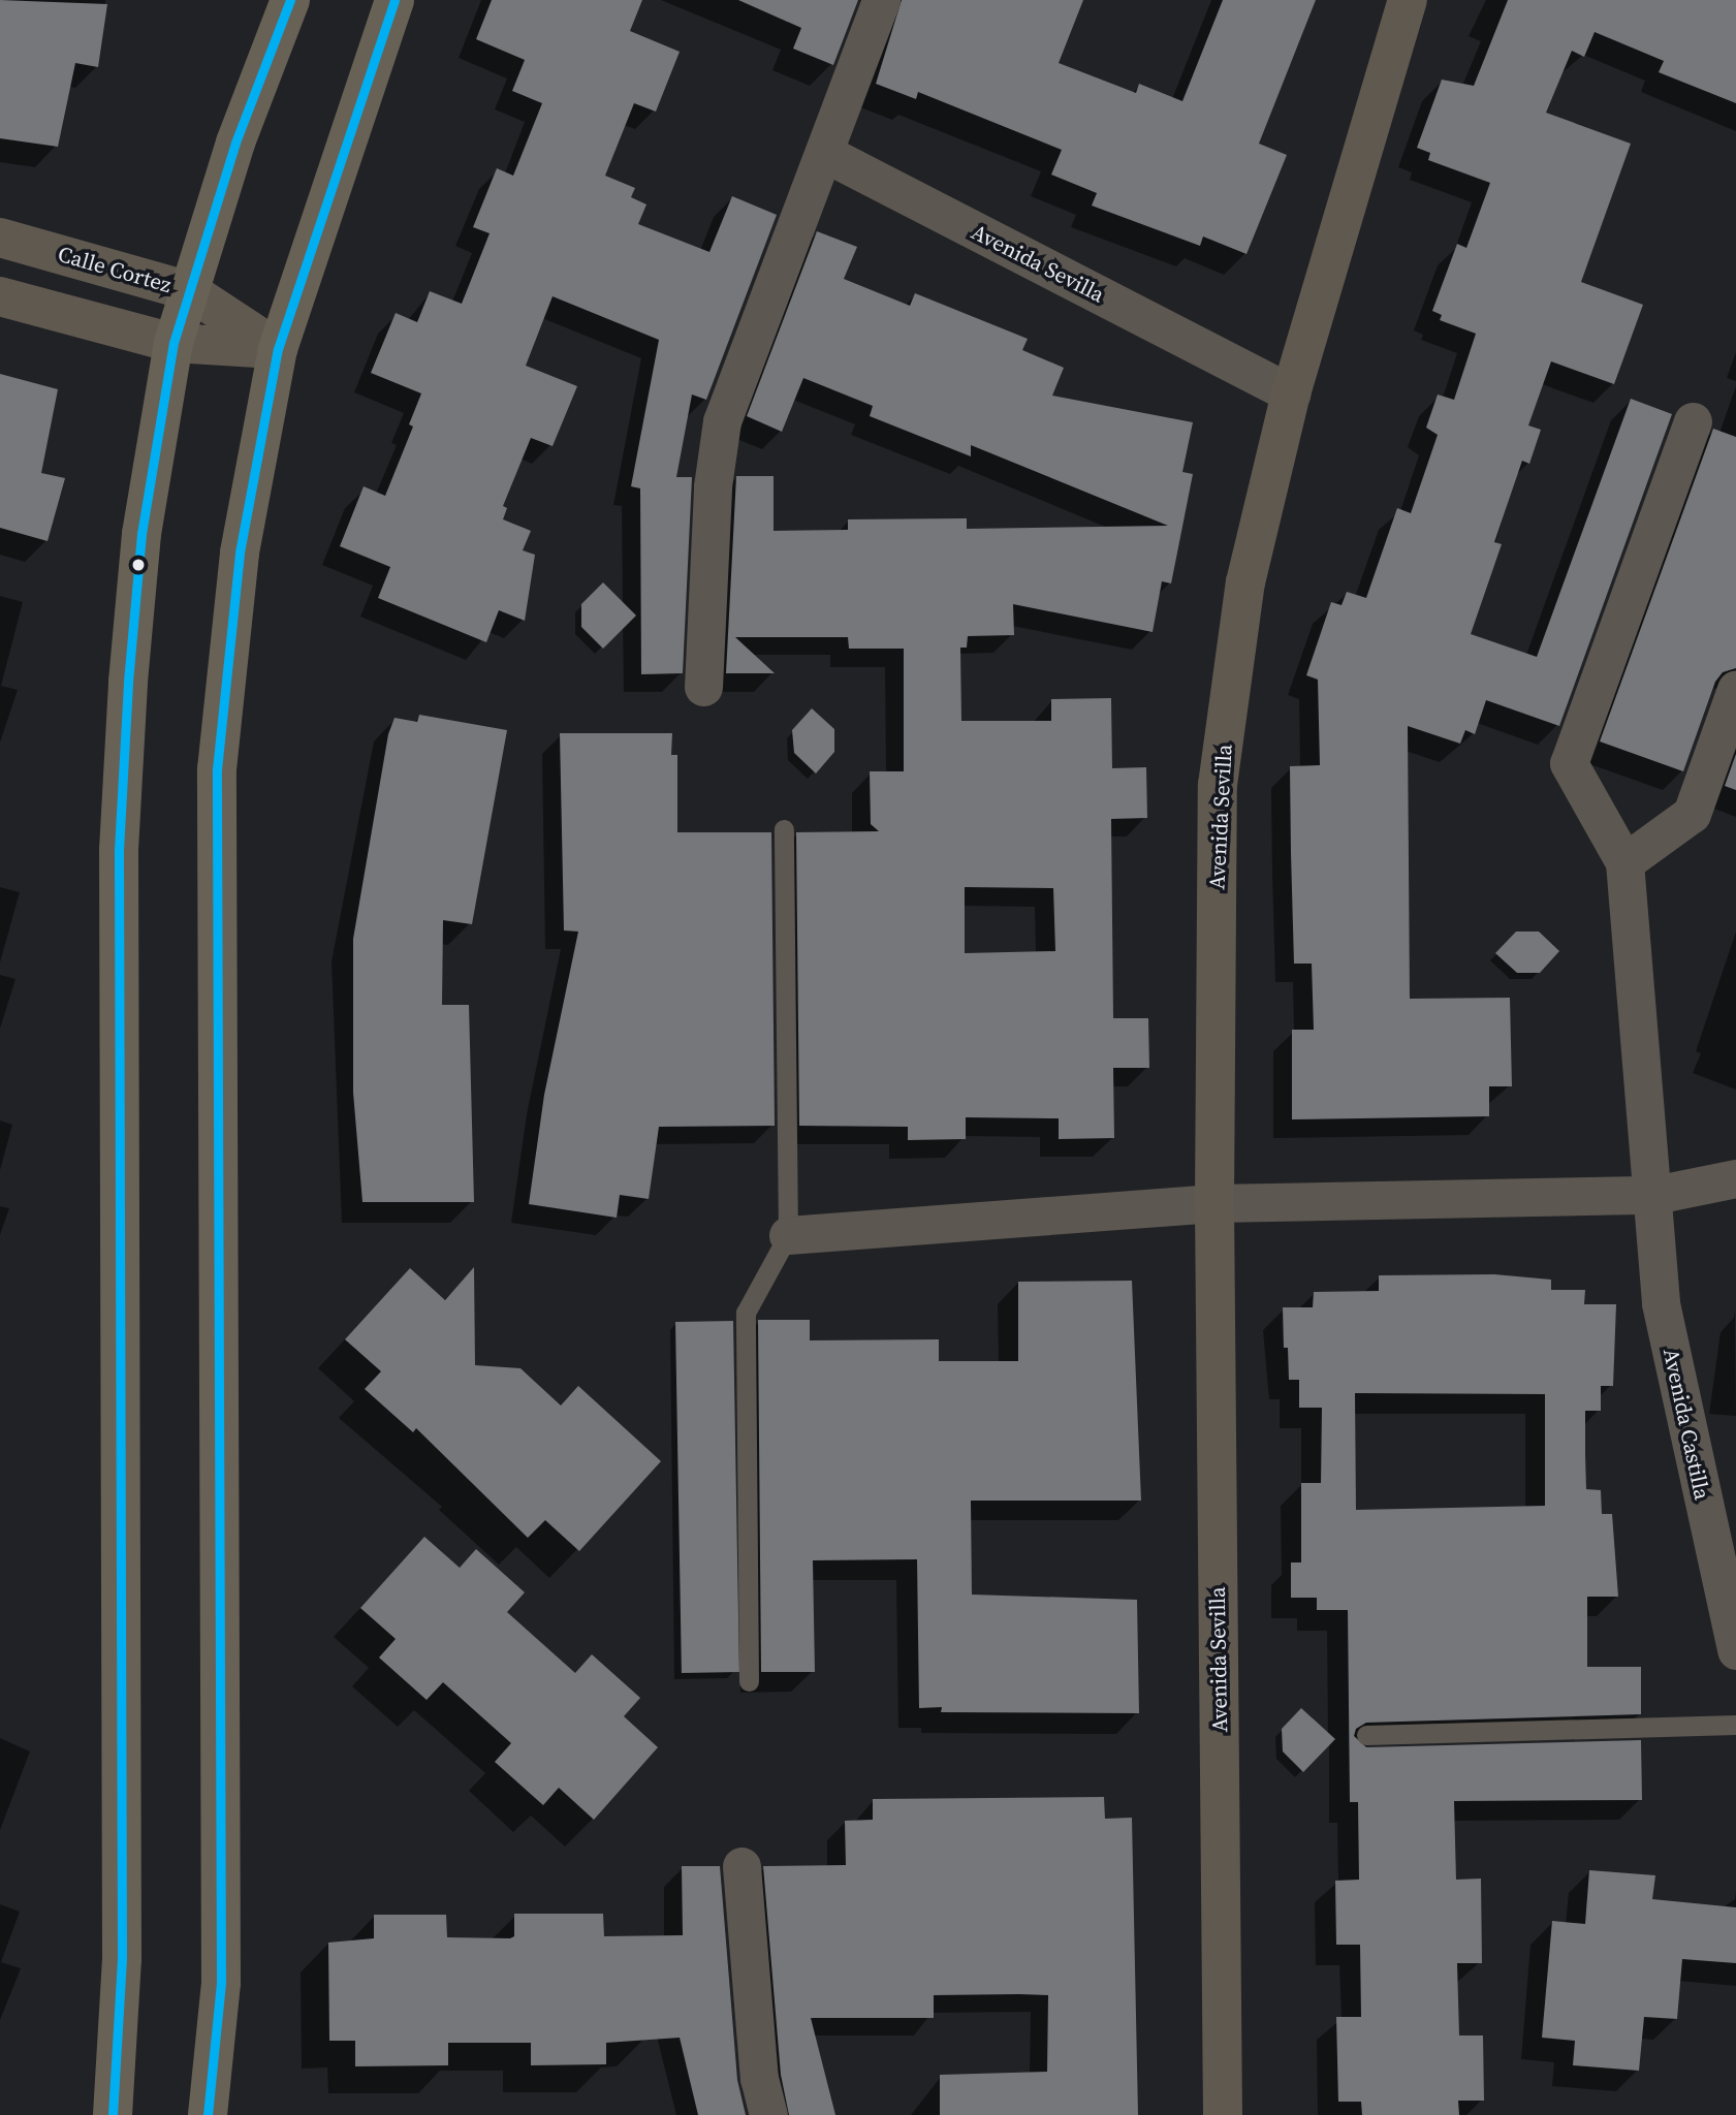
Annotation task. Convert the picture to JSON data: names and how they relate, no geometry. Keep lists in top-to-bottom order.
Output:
{
  "streets": {
    "street": ["Avenida Sevilla", "Calle Cortez", "Avenida Castilla"]
  }
}
